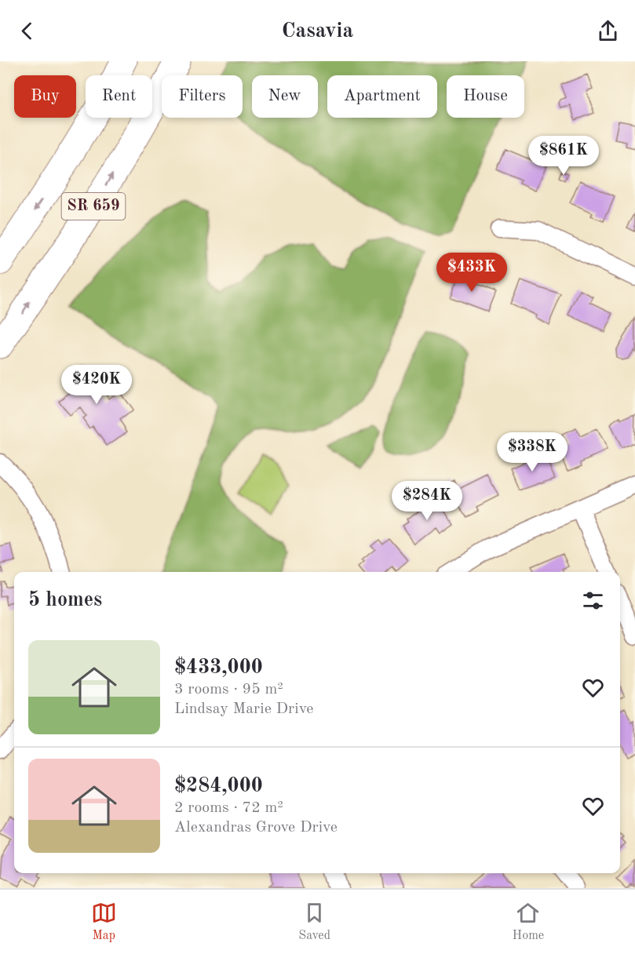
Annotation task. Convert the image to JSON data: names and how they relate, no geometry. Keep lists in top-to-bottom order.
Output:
{
  "streets": {
    "main road": ["SR 659"]
  },
  "page": {
    "header": "Casavia",
    "chip": [
      "Buy",
      "Rent",
      "Filters",
      "New",
      "Apartment",
      "House"
    ],
    "price": [
      "$861K",
      "$433K",
      "$420K",
      "$338K",
      "$284K"
    ],
    "heading": "5 homes",
    "list": [
      {
        "name": "$433,000",
        "note": "3 rooms · 95 m² · Lindsay Marie Drive"
      },
      {
        "name": "$284,000",
        "note": "2 rooms · 72 m² · Alexandras Grove Drive"
      }
    ],
    "tabs": ["Map", "Saved", "Home"]
  }
}
